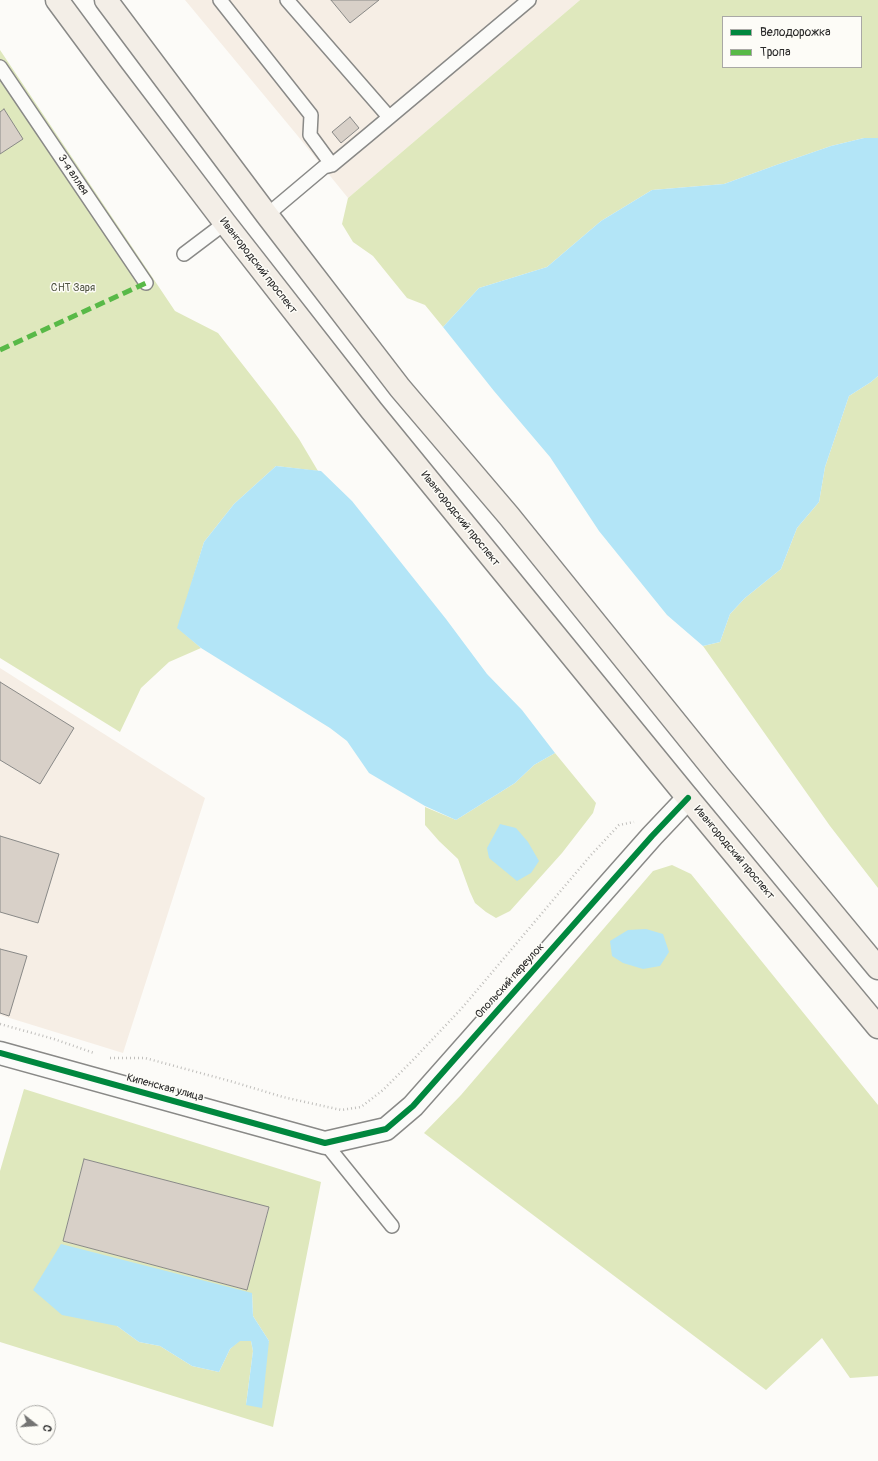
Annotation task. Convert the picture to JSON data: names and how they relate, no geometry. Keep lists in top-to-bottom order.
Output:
{
  "streets": {
    "highway": ["Ивангородский проспект"],
    "street": ["Опольский переулок", "Кипенская улица"],
    "lane": ["3-я аллея"]
  },
  "crossings": [
    ["Ивангородский проспект", "Опольский переулок"],
    ["Опольский переулок", "Кипенская улица"]
  ],
  "parks": ["СНТ Заря"],
  "legend": ["Велодорожка", "Тропа"],
  "north": "right"
}
